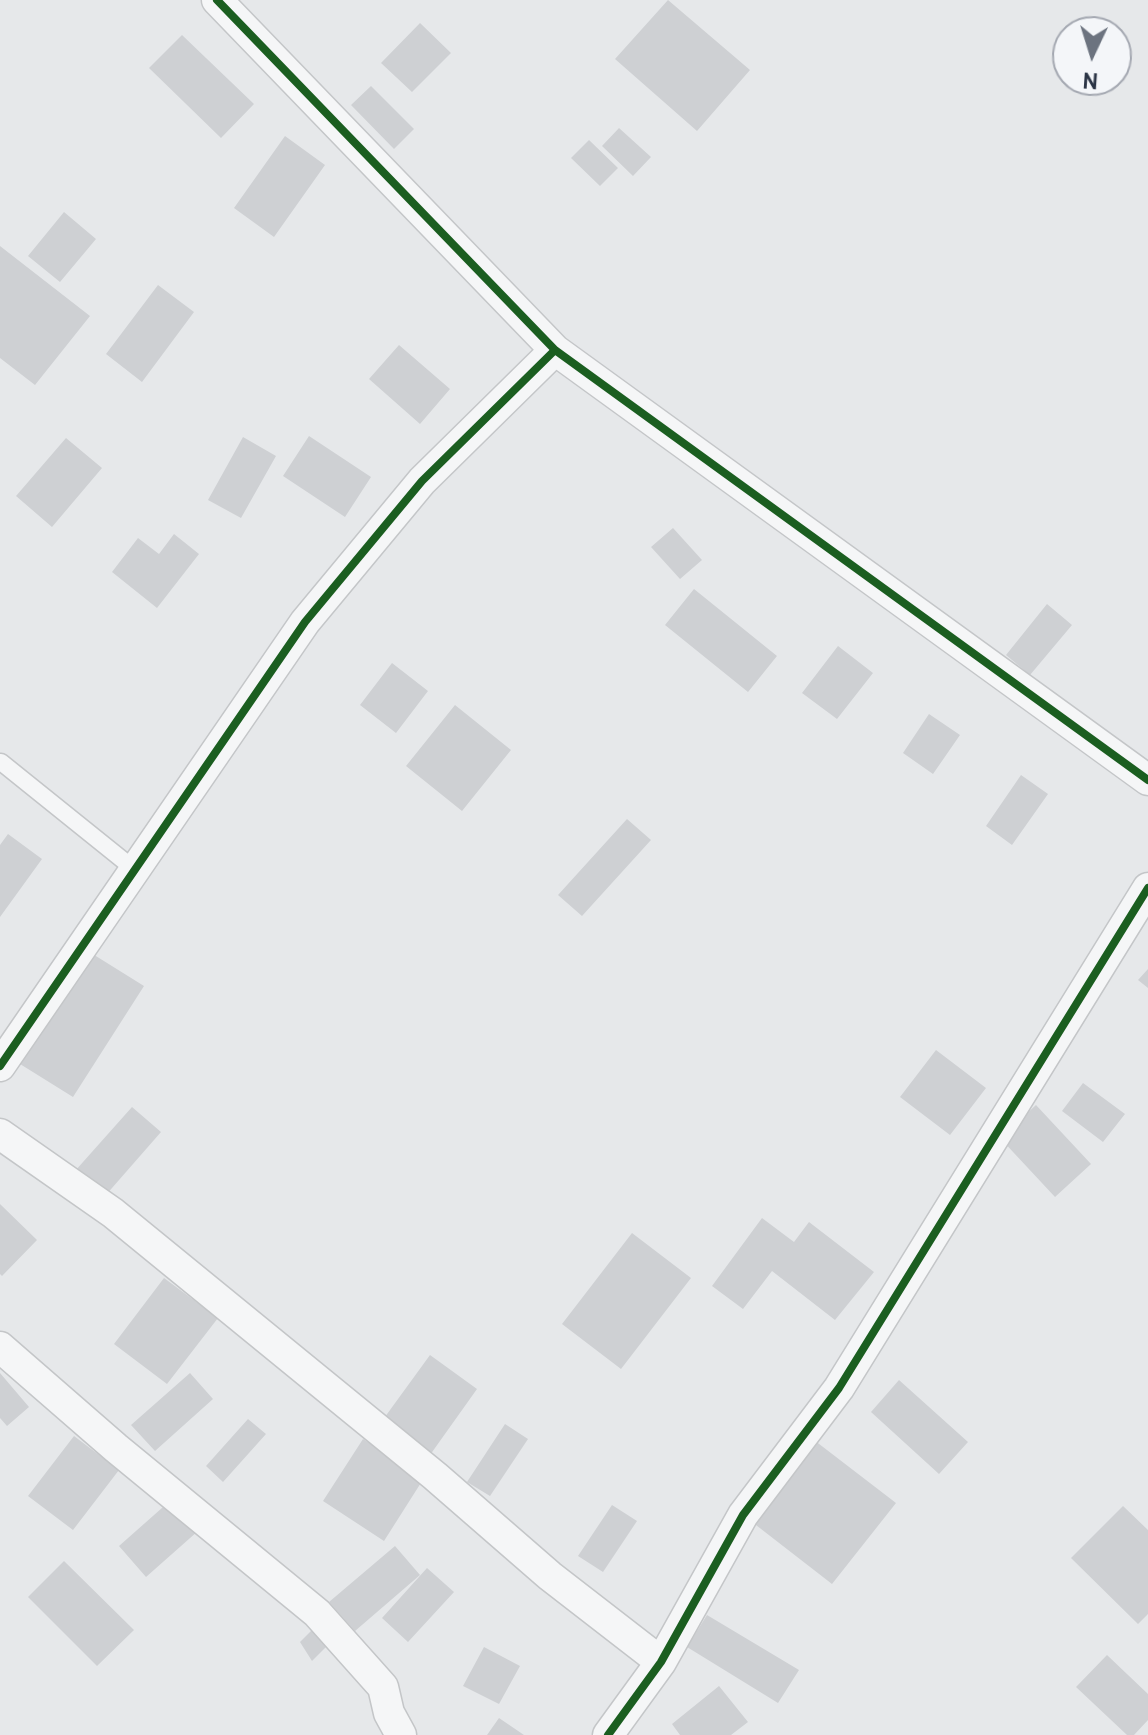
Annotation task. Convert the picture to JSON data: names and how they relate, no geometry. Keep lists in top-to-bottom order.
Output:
{
  "north": "bottom"
}
